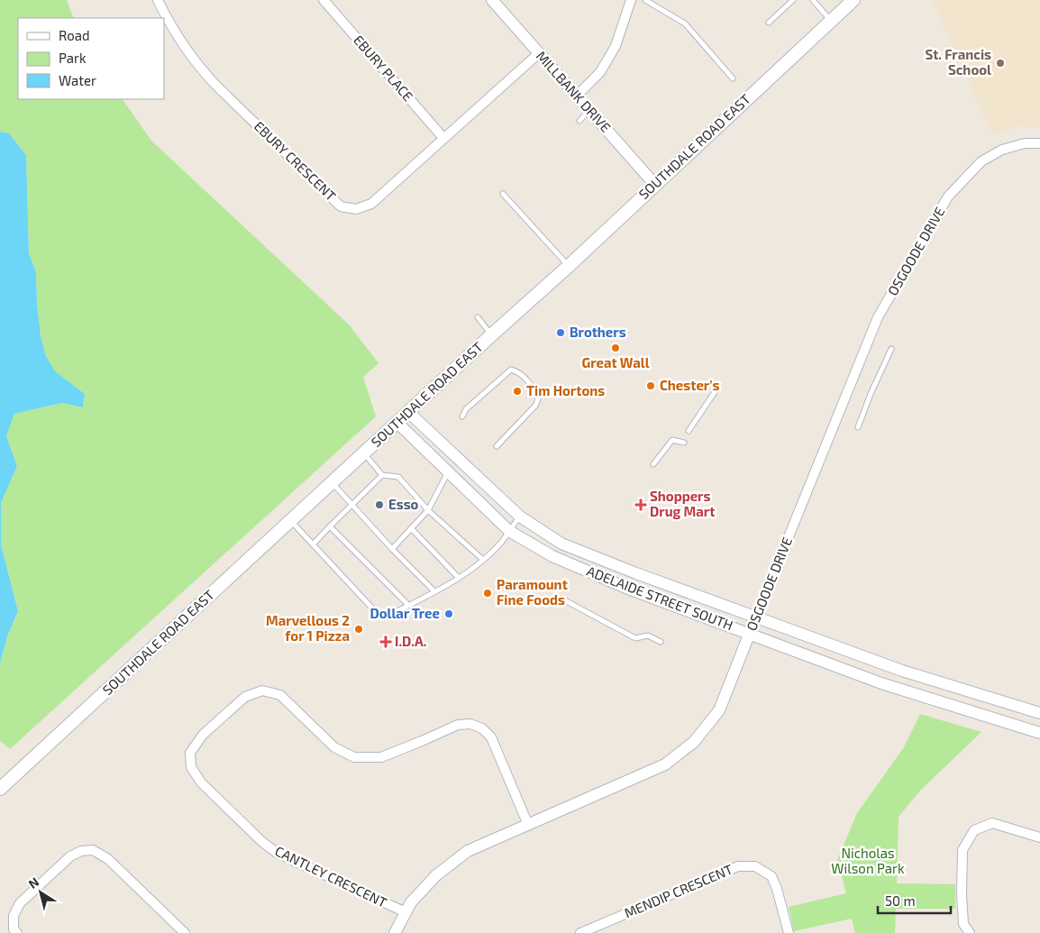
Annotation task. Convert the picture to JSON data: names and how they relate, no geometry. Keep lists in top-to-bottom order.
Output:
{
  "streets": {
    "main road": ["SOUTHDALE ROAD EAST"],
    "street": [
      "EBURY PLACE",
      "MILLBANK DRIVE",
      "EBURY CRESCENT",
      "OSGOODE DRIVE",
      "ADELAIDE STREET SOUTH",
      "CANTLEY CRESCENT",
      "MENDIP CRESCENT"
    ]
  },
  "crossings": [
    ["EBURY PLACE", "EBURY CRESCENT"],
    ["MILLBANK DRIVE", "SOUTHDALE ROAD EAST"],
    ["MILLBANK DRIVE", "EBURY CRESCENT"],
    ["SOUTHDALE ROAD EAST", "ADELAIDE STREET SOUTH"],
    ["OSGOODE DRIVE", "ADELAIDE STREET SOUTH"],
    ["OSGOODE DRIVE", "CANTLEY CRESCENT"]
  ],
  "parks": ["Nicholas Wilson Park"],
  "places": {
    "other": [
      "St. Francis School",
      "Brothers",
      "Great Wall",
      "Chester's",
      "Tim Hortons",
      "Esso",
      "Paramount Fine Foods",
      "Dollar Tree",
      "Marvellous 2 for 1 Pizza"
    ],
    "health": ["Shoppers Drug Mart", "I.D.A."]
  },
  "legend": ["Road", "Park", "Water"],
  "scale_bar": "50 m",
  "north": "top left"
}
